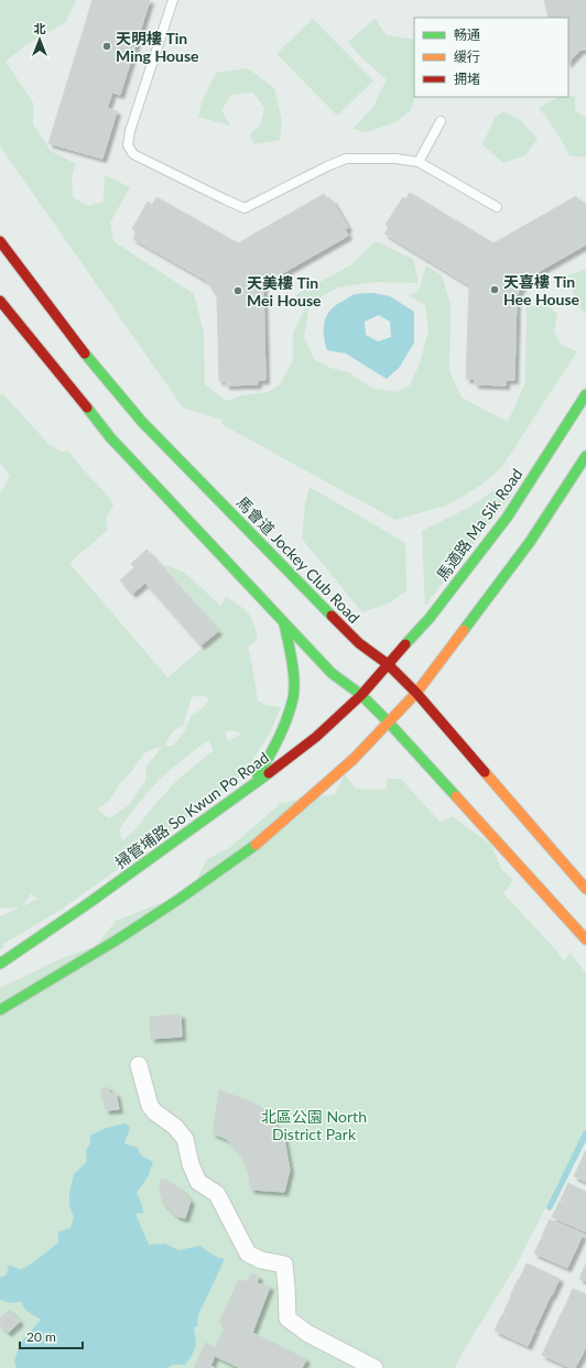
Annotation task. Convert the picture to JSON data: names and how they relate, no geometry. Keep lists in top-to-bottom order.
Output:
{
  "streets": {
    "main road": ["馬適路 Ma Sik Road", "馬會道 Jockey Club Road", "掃管埔路 So Kwun Po Road"]
  },
  "crossings": [
    ["馬適路 Ma Sik Road", "馬會道 Jockey Club Road"],
    ["馬適路 Ma Sik Road", "掃管埔路 So Kwun Po Road"],
    ["馬會道 Jockey Club Road", "掃管埔路 So Kwun Po Road"]
  ],
  "parks": ["北區公園 North District Park"],
  "places": ["天明樓 Tin Ming House", "天喜樓 Tin Hee House", "天美樓 Tin Mei House"],
  "legend": ["畅通", "缓行", "拥堵"],
  "scale_bar": "20 m",
  "north": "top"
}
